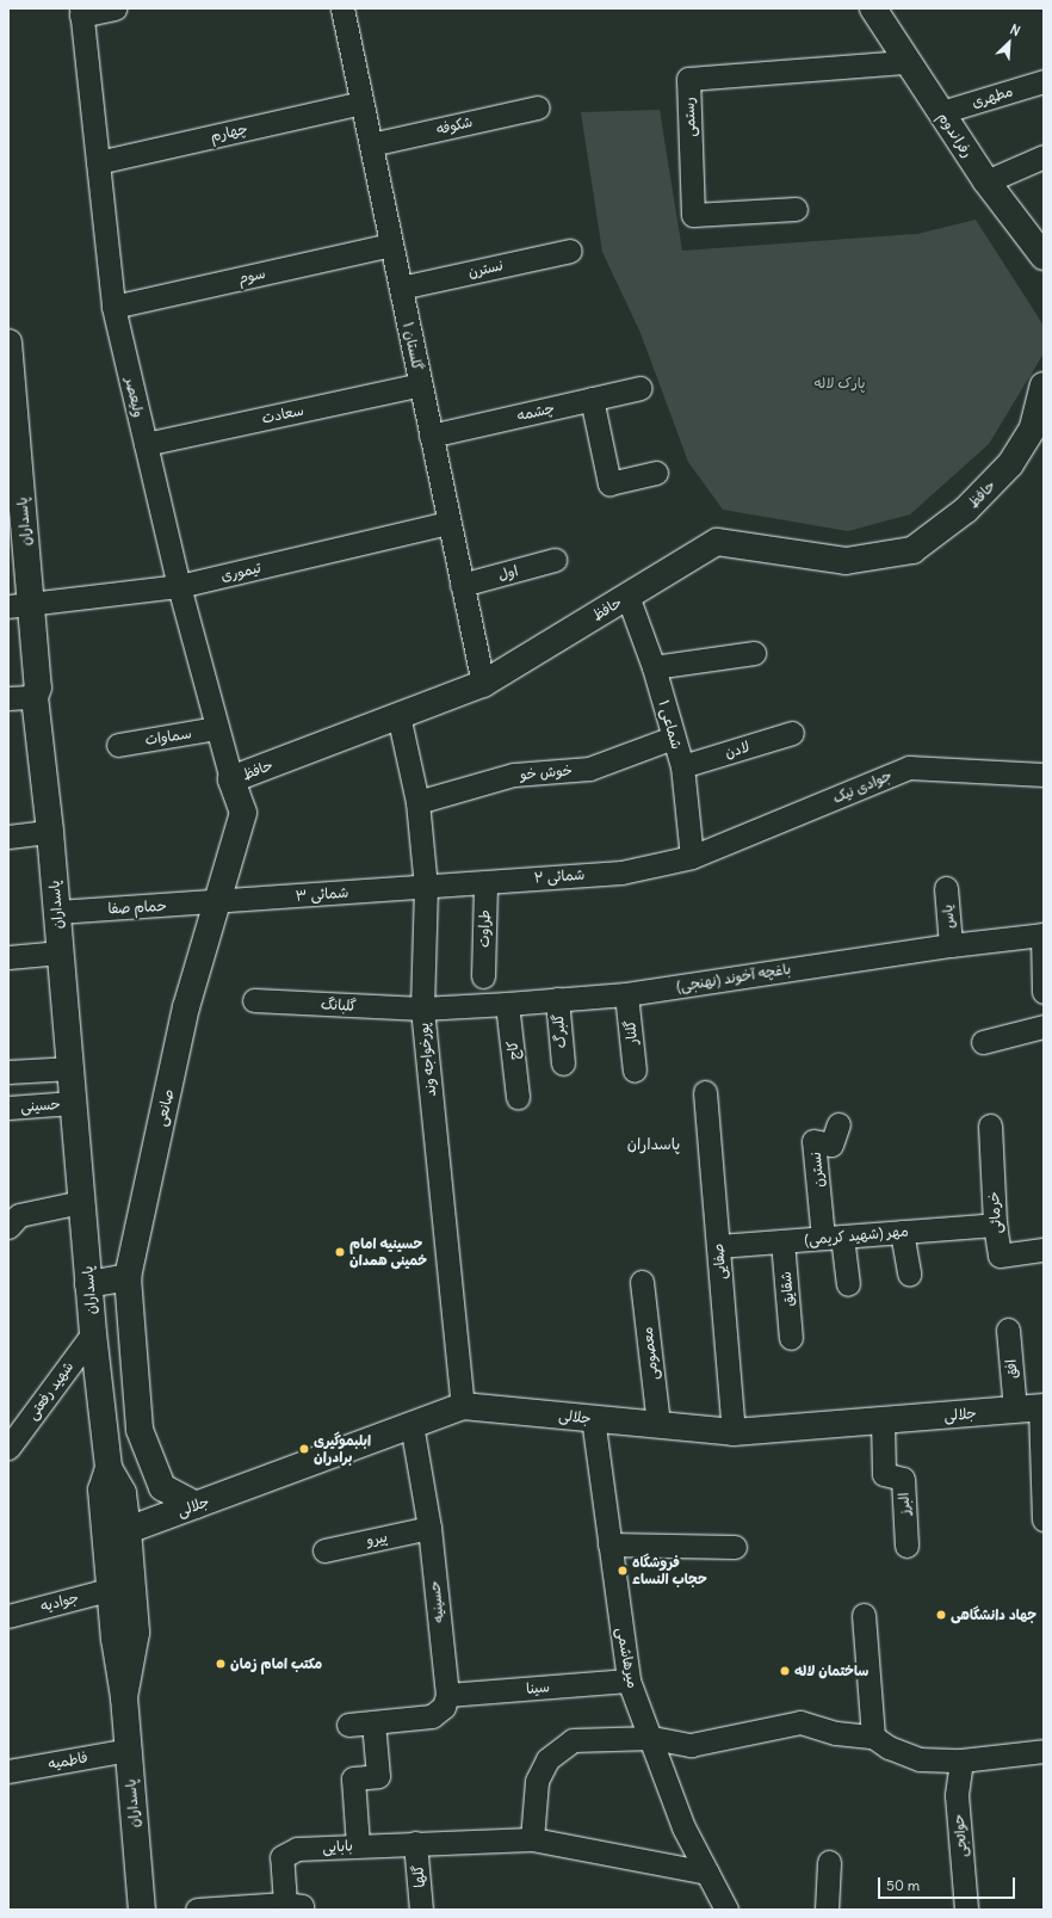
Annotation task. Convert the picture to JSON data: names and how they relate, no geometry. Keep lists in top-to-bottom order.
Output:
{
  "streets": {
    "street": [
      "مطهری",
      "رستمی",
      "شکوفه",
      "چهارم",
      "رفراندوم",
      "نسترن",
      "سوم",
      "گلستان ۱",
      "ولیعصر",
      "چشمه",
      "سعادت",
      "حافظ",
      "پاسداران",
      "تیموری",
      "اول",
      "شماعی ۱",
      "سماوات",
      "لادن",
      "خوش خو",
      "جوادی نیک",
      "شمائی ۲",
      "شمائی ۳",
      "حمام صفا",
      "یاس",
      "طراوت",
      "باغچه آخوند (نهنجی)",
      "گلبانگ",
      "گلبرگ",
      "گلنار",
      "کاج",
      "پورخواجه وند",
      "حسینی",
      "صانعی",
      "خرمائی",
      "مهر (شهید کریمی)",
      "صفایی",
      "شقایق",
      "معصومی",
      "افق",
      "شهید رفعتی",
      "جلالی",
      "البرز",
      "پیرو",
      "جوادیه",
      "حسینیه",
      "میرهاشمی",
      "سینا",
      "فاطمیه",
      "حوائجی",
      "بابایی",
      "گلها"
    ]
  },
  "crossings": [
    ["مطهری", "رفراندوم"],
    ["رستمی", "رفراندوم"],
    ["شکوفه", "گلستان ۱"],
    ["چهارم", "گلستان ۱"],
    ["چهارم", "ولیعصر"],
    ["نسترن", "گلستان ۱"],
    ["نسترن", "مهر (شهید کریمی)"],
    ["سوم", "گلستان ۱"],
    ["سوم", "ولیعصر"],
    ["گلستان ۱", "چشمه"],
    ["گلستان ۱", "سعادت"],
    ["گلستان ۱", "حافظ"],
    ["گلستان ۱", "تیموری"],
    ["گلستان ۱", "اول"],
    ["ولیعصر", "سعادت"],
    ["ولیعصر", "حافظ"],
    ["ولیعصر", "تیموری"],
    ["ولیعصر", "سماوات"],
    ["حافظ", "شماعی ۱"],
    ["حافظ", "شمائی ۳"],
    ["حافظ", "حمام صفا"],
    ["حافظ", "پورخواجه وند"],
    ["حافظ", "صانعی"],
    ["پاسداران", "تیموری"],
    ["پاسداران", "حمام صفا"],
    ["پاسداران", "حسینی"],
    ["پاسداران", "شهید رفعتی"],
    ["پاسداران", "جلالی"],
    ["پاسداران", "جوادیه"],
    ["پاسداران", "فاطمیه"],
    ["شماعی ۱", "لادن"],
    ["شماعی ۱", "خوش خو"],
    ["شماعی ۱", "جوادی نیک"],
    ["شماعی ۱", "شمائی ۲"],
    ["خوش خو", "پورخواجه وند"],
    ["جوادی نیک", "شمائی ۲"],
    ["شمائی ۲", "شمائی ۳"],
    ["شمائی ۲", "طراوت"],
    ["شمائی ۲", "پورخواجه وند"],
    ["شمائی ۳", "حمام صفا"],
    ["شمائی ۳", "پورخواجه وند"],
    ["شمائی ۳", "صانعی"],
    ["حمام صفا", "صانعی"],
    ["یاس", "باغچه آخوند (نهنجی)"],
    ["باغچه آخوند (نهنجی)", "گلبانگ"],
    ["باغچه آخوند (نهنجی)", "گلبرگ"],
    ["باغچه آخوند (نهنجی)", "گلنار"],
    ["باغچه آخوند (نهنجی)", "کاج"],
    ["باغچه آخوند (نهنجی)", "پورخواجه وند"],
    ["گلبانگ", "پورخواجه وند"],
    ["پورخواجه وند", "جلالی"],
    ["صانعی", "جلالی"],
    ["خرمائی", "مهر (شهید کریمی)"],
    ["مهر (شهید کریمی)", "صفایی"],
    ["مهر (شهید کریمی)", "شقایق"],
    ["صفایی", "جلالی"],
    ["معصومی", "جلالی"],
    ["افق", "جلالی"],
    ["جلالی", "البرز"],
    ["جلالی", "حسینیه"],
    ["جلالی", "میرهاشمی"],
    ["پیرو", "حسینیه"],
    ["حسینیه", "سینا"],
    ["میرهاشمی", "سینا"],
    ["میرهاشمی", "بابایی"],
    ["بابایی", "گلها"]
  ],
  "districts": ["پاسداران"],
  "parks": ["پارک لاله"],
  "places": [
    "حسینیه امام خمینی همدان",
    "ابلبموگیری برادران",
    "فروشگاه حجاب النساء",
    "جهاد دانشگاهی",
    "مکتب امام زمان",
    "ساختمان لاله"
  ],
  "scale_bar": "50 m",
  "north": "top right"
}
